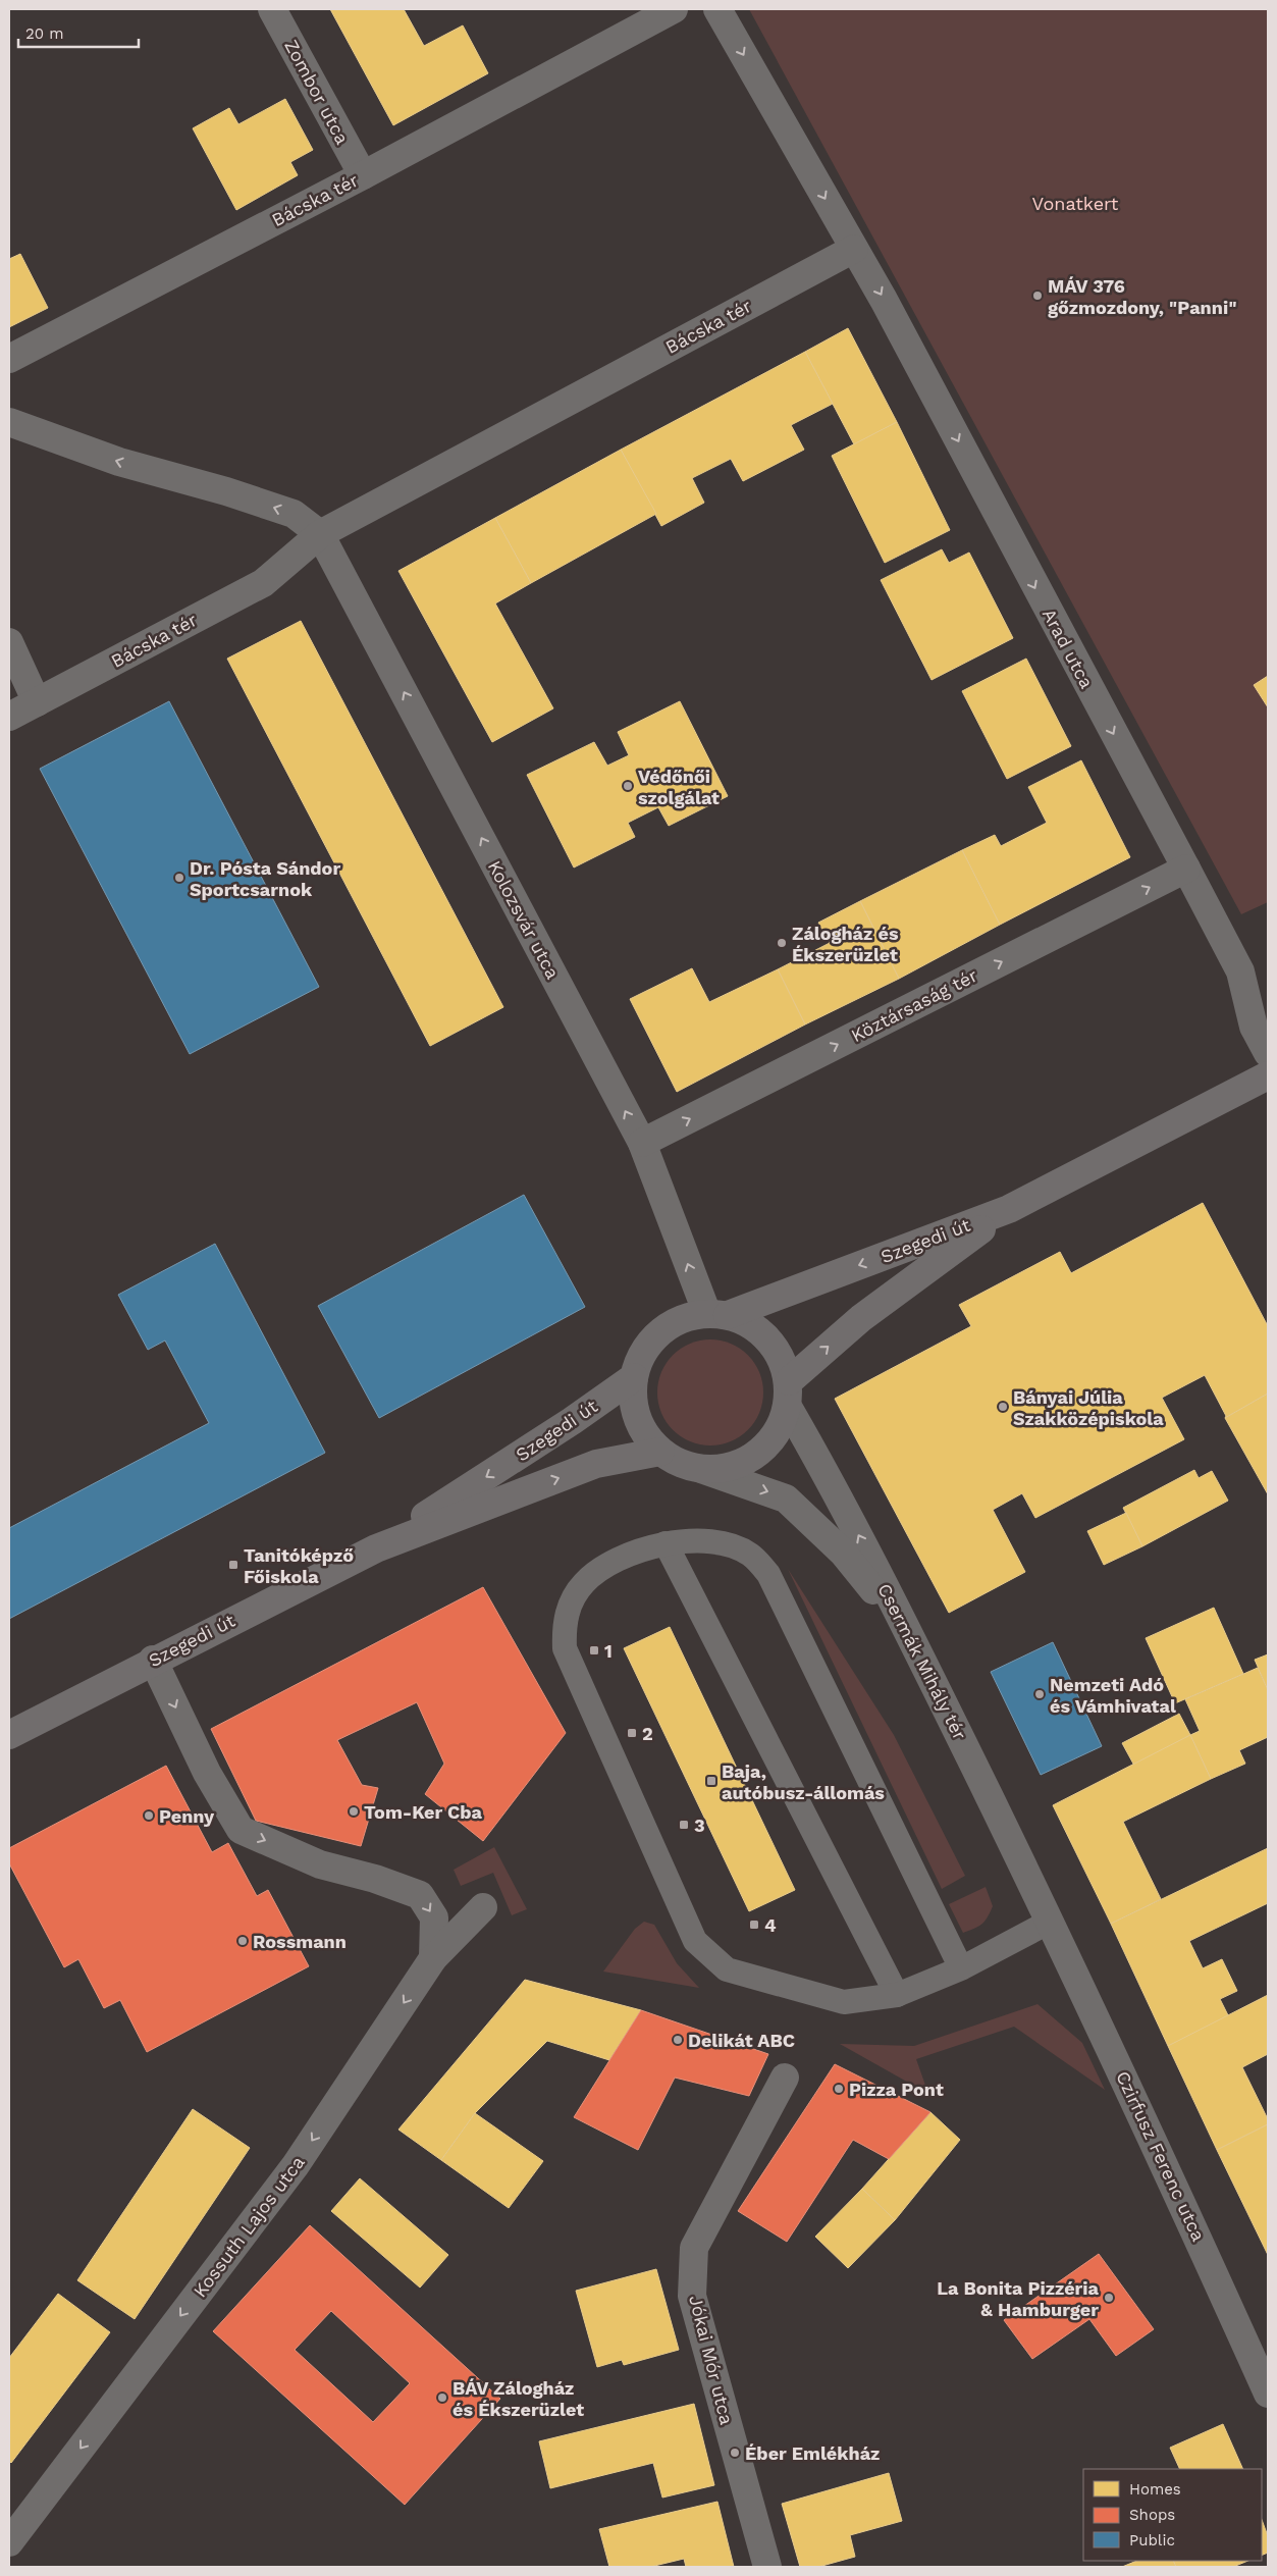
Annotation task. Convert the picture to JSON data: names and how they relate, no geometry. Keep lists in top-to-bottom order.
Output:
{
  "streets": {
    "main road": ["Szegedi út"],
    "street": [
      "Zombor utca",
      "Bácska tér",
      "Arad utca",
      "Kolozsvár utca",
      "Köztársaság tér",
      "Csermák Mihály tér",
      "Czirfusz Ferenc utca",
      "Kossuth Lajos utca",
      "Jókai Mór utca"
    ]
  },
  "crossings": [
    ["Zombor utca", "Bácska tér"],
    ["Bácska tér", "Arad utca"],
    ["Bácska tér", "Kolozsvár utca"],
    ["Arad utca", "Köztársaság tér"],
    ["Kolozsvár utca", "Köztársaság tér"],
    ["Kolozsvár utca", "Szegedi út"],
    ["Kolozsvár utca", "Csermák Mihály tér"],
    ["Szegedi út", "Csermák Mihály tér"],
    ["Csermák Mihály tér", "Czirfusz Ferenc utca"]
  ],
  "one_way": [
    "Arad utca",
    "Kolozsvár utca",
    "Köztársaság tér",
    "Csermák Mihály tér",
    "Kossuth Lajos utca"
  ],
  "parks": ["Vonatkert"],
  "places": {
    "other": [
      "MÁV 376 gőzmozdony, \"Panni\"",
      "Védőnői szolgálat",
      "Dr. Pósta Sándor Sportcsarnok",
      "Zálogház és Ékszerüzlet",
      "Bányai Júlia Szakközépiskola",
      "Nemzeti Adó és Vámhivatal",
      "Tom-Ker Cba",
      "Penny",
      "Rossmann",
      "Delikát ABC",
      "Pizza Pont",
      "La Bonita Pizzéria & Hamburger",
      "BÁV Zálogház és Ékszerüzlet",
      "Éber Emlékház"
    ],
    "transit": [
      "Tanitóképző Főiskola",
      "1",
      "2",
      "Baja, autóbusz-állomás",
      "3",
      "4"
    ]
  },
  "legend": ["Homes", "Shops", "Public"],
  "scale_bar": "20 m"
}
